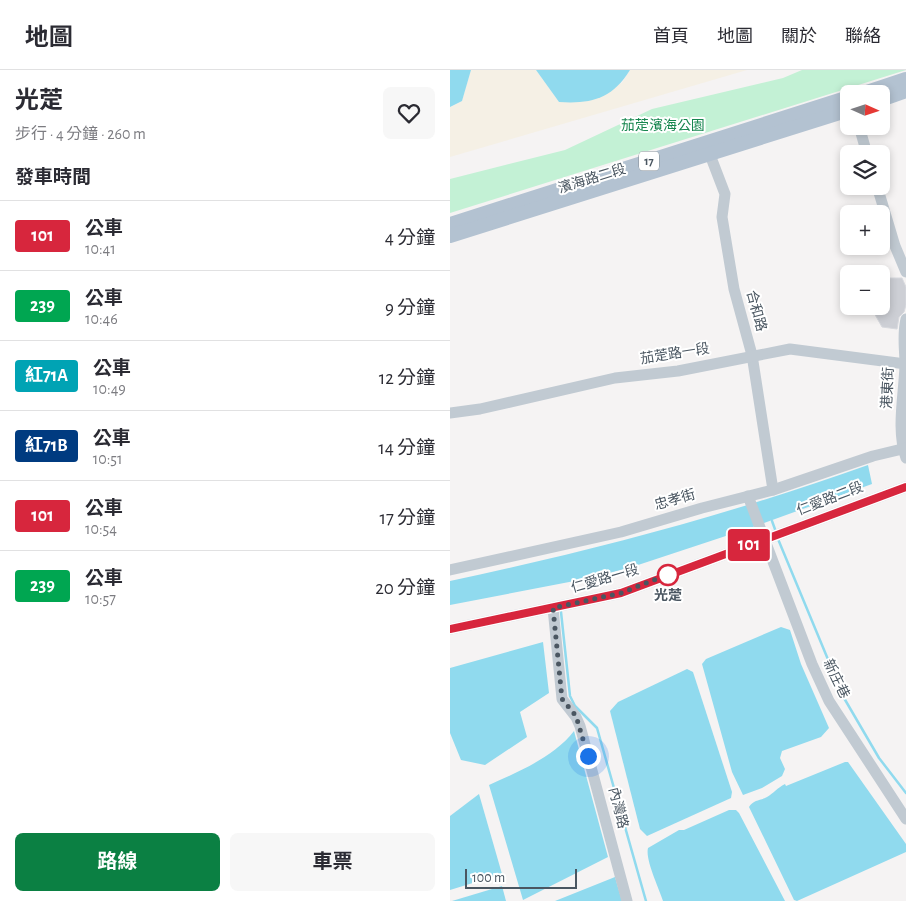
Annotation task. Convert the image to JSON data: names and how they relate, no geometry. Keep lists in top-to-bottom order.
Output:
{
  "streets": {
    "main road": ["17", "濱海路二段"],
    "street": [
      "合和路",
      "茄萣路一段",
      "港東街",
      "仁愛路二段",
      "忠孝街",
      "仁愛路一段",
      "新庄巷",
      "內灣路"
    ]
  },
  "crossings": [
    ["濱海路二段", "合和路"],
    ["合和路", "茄萣路一段"],
    ["合和路", "忠孝街"],
    ["茄萣路一段", "港東街"],
    ["港東街", "忠孝街"],
    ["仁愛路二段", "仁愛路一段"],
    ["仁愛路二段", "新庄巷"],
    ["忠孝街", "新庄巷"],
    ["仁愛路一段", "新庄巷"],
    ["仁愛路一段", "內灣路"]
  ],
  "parks": ["茄萣濱海公園"],
  "places": ["光萣"],
  "lines": ["bus line 101"],
  "scale_bar": "100 m",
  "north": "right",
  "page": {
    "header": "地圖",
    "nav": [
      "首頁",
      "地圖",
      "關於",
      "聯絡"
    ],
    "heading": [
      ["光萣", "步行 · 4 分鐘 · 260 m"],
      "發車時間"
    ],
    "on_map": "101",
    "map_buttons": ["+", "−"],
    "list": [
      {
        "mark": "101",
        "name": "公車",
        "note": "10:41",
        "value": "4 分鐘"
      },
      {
        "mark": "239",
        "name": "公車",
        "note": "10:46",
        "value": "9 分鐘"
      },
      {
        "mark": "紅71A",
        "name": "公車",
        "note": "10:49",
        "value": "12 分鐘"
      },
      {
        "mark": "紅71B",
        "name": "公車",
        "note": "10:51",
        "value": "14 分鐘"
      },
      {
        "mark": "101",
        "name": "公車",
        "note": "10:54",
        "value": "17 分鐘"
      },
      {
        "mark": "239",
        "name": "公車",
        "note": "10:57",
        "value": "20 分鐘"
      }
    ],
    "buttons": ["路線", "車票"],
    "scale": "100 m"
  }
}
